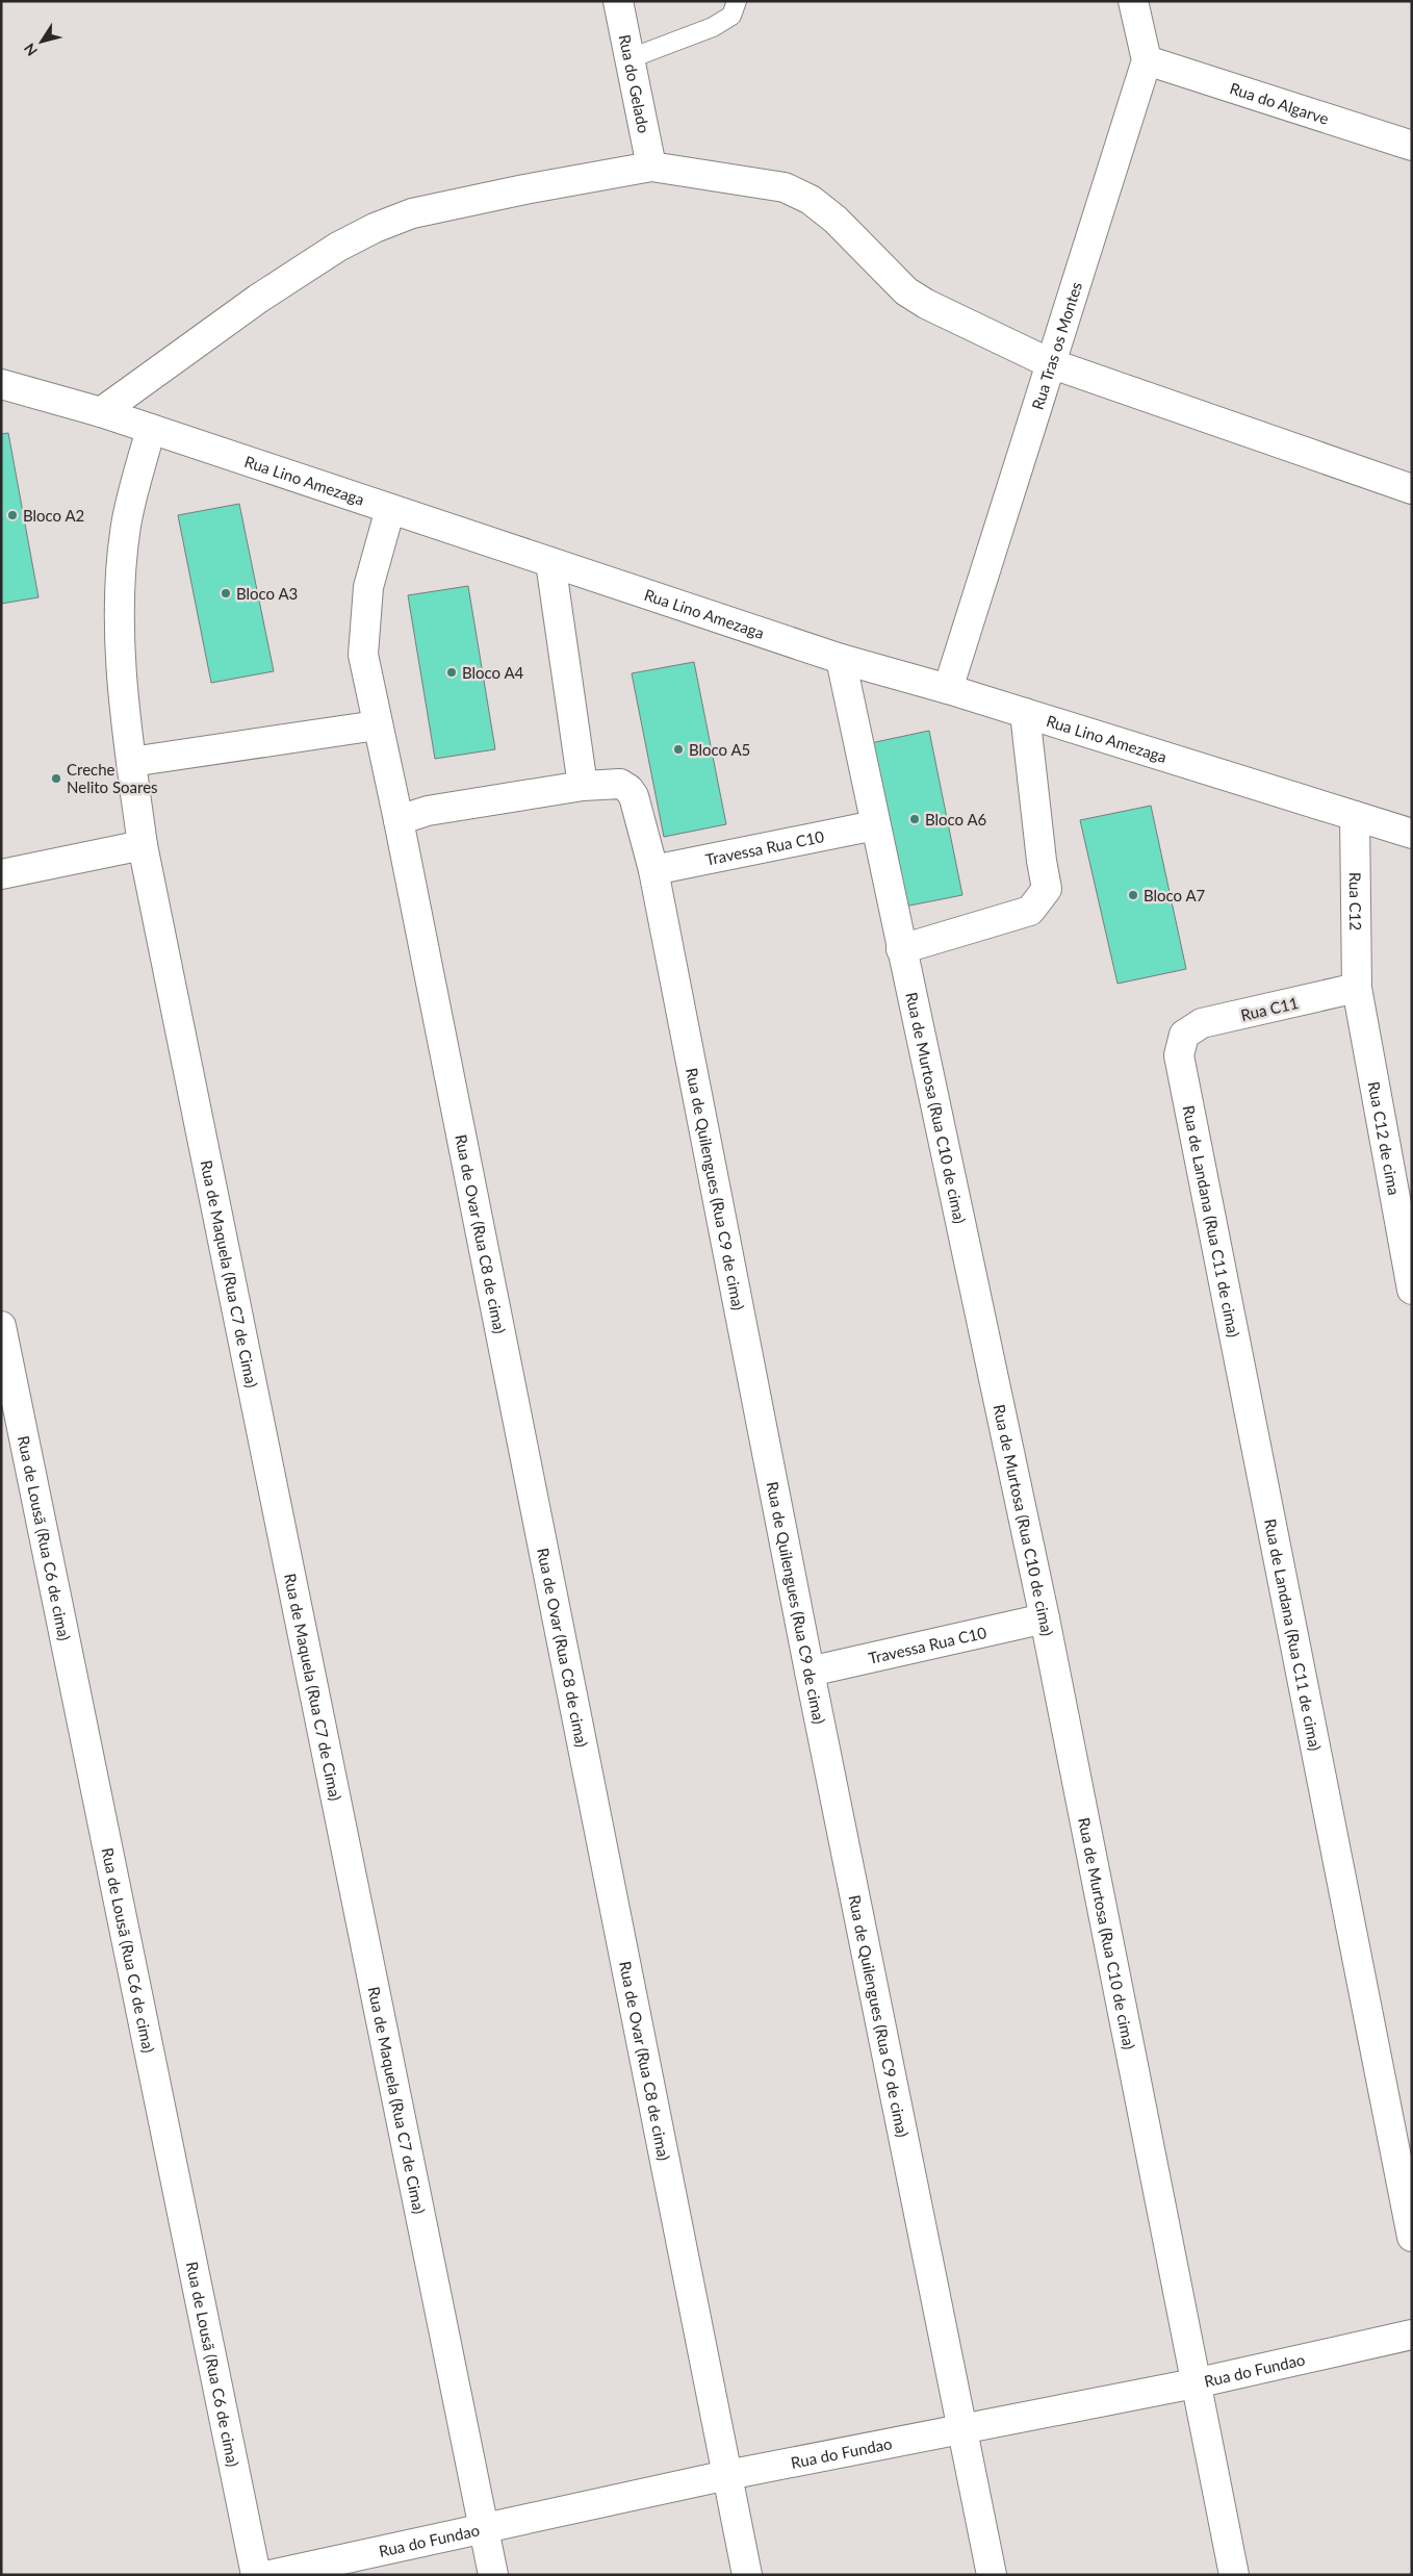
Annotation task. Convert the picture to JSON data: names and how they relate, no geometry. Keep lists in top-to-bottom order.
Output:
{
  "streets": {
    "street": [
      "Rua do Gelado",
      "Rua do Algarve",
      "Rua Tras os Montes",
      "Rua Lino Amezaga",
      "Travessa Rua C10",
      "Rua C12",
      "Rua C11",
      "Rua de Murtosa (Rua C10 de cima)",
      "Rua C12 de cima",
      "Rua de Quilengues (Rua C9 de cima)",
      "Rua de Landana (Rua C11 de cima)",
      "Rua de Ovar (Rua C8 de cima)",
      "Rua de Maquela (Rua C7 de Cima)",
      "Rua de Lousã (Rua C6 de cima)",
      "Rua do Fundao"
    ]
  },
  "crossings": [
    ["Rua do Algarve", "Rua Tras os Montes"],
    ["Rua Tras os Montes", "Rua Lino Amezaga"],
    ["Rua Lino Amezaga", "Rua C12"],
    ["Rua Lino Amezaga", "Rua de Murtosa (Rua C10 de cima)"],
    ["Rua Lino Amezaga", "Rua de Ovar (Rua C8 de cima)"],
    ["Rua Lino Amezaga", "Rua de Maquela (Rua C7 de Cima)"],
    ["Travessa Rua C10", "Rua de Murtosa (Rua C10 de cima)"],
    ["Travessa Rua C10", "Rua de Quilengues (Rua C9 de cima)"],
    ["Rua C12", "Rua C11"],
    ["Rua C12", "Rua C12 de cima"],
    ["Rua C11", "Rua C12 de cima"],
    ["Rua C11", "Rua de Landana (Rua C11 de cima)"],
    ["Rua de Murtosa (Rua C10 de cima)", "Rua do Fundao"],
    ["Rua de Quilengues (Rua C9 de cima)", "Rua do Fundao"],
    ["Rua de Ovar (Rua C8 de cima)", "Rua do Fundao"],
    ["Rua de Maquela (Rua C7 de Cima)", "Rua do Fundao"]
  ],
  "places": [
    "Bloco A2",
    "Bloco A3",
    "Bloco A4",
    "Bloco A5",
    "Creche Nelito Soares",
    "Bloco A6",
    "Bloco A7"
  ],
  "north": "bottom left"
}
